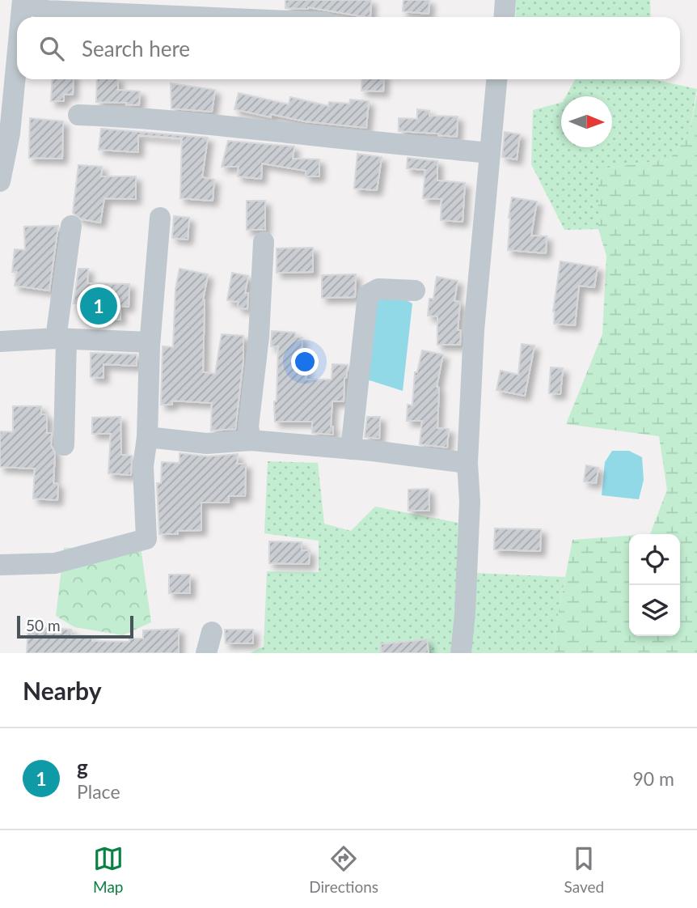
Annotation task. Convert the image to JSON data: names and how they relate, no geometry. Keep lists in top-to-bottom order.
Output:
{
  "scale_bar": "50 m",
  "north": "right",
  "page": {
    "search": "Search here",
    "pins": "1",
    "scale": "50 m",
    "heading": "Nearby",
    "list": [
      {
        "mark": "1",
        "name": "g",
        "note": "Place",
        "value": "90 m"
      }
    ],
    "nav": ["Map", "Directions", "Saved"]
  }
}
